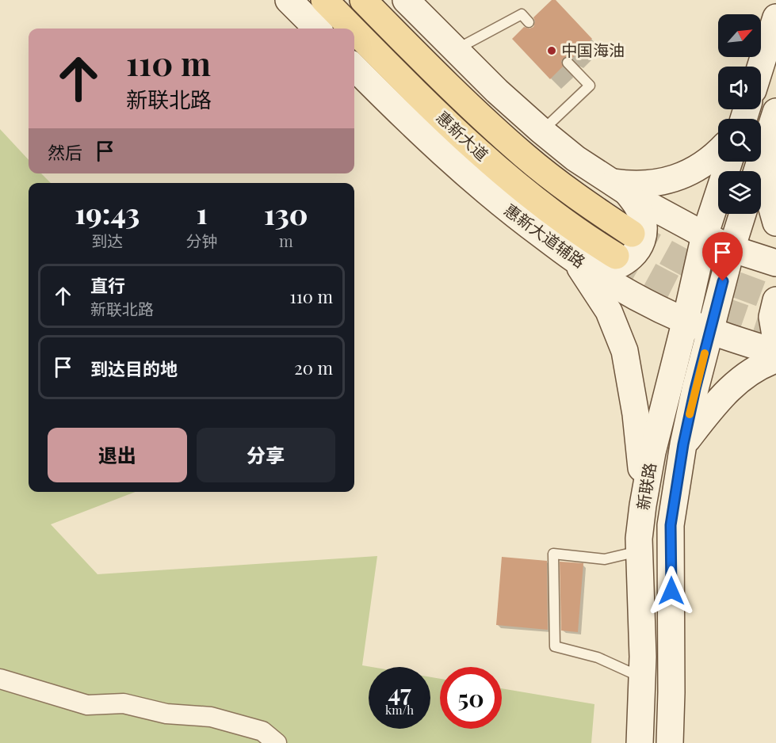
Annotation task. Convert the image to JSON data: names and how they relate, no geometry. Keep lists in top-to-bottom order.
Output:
{
  "streets": {
    "main road": ["惠新大道", "惠新大道辅路", "新联路"]
  },
  "crossings": [
    ["惠新大道辅路", "新联路"]
  ],
  "places": ["中国海油"],
  "north": "top right",
  "page": {
    "turn": ["110 m", "新联北路"],
    "then": "然后",
    "eta": [
      "19:43",
      "到达",
      "1",
      "分钟",
      "130",
      "m"
    ],
    "list": [
      {
        "name": "直行",
        "note": "新联北路",
        "value": "110 m"
      },
      {
        "name": "到达目的地",
        "value": "20 m"
      }
    ],
    "buttons": ["退出", "分享"],
    "speed": "47 km/h",
    "limit": "50"
  }
}
